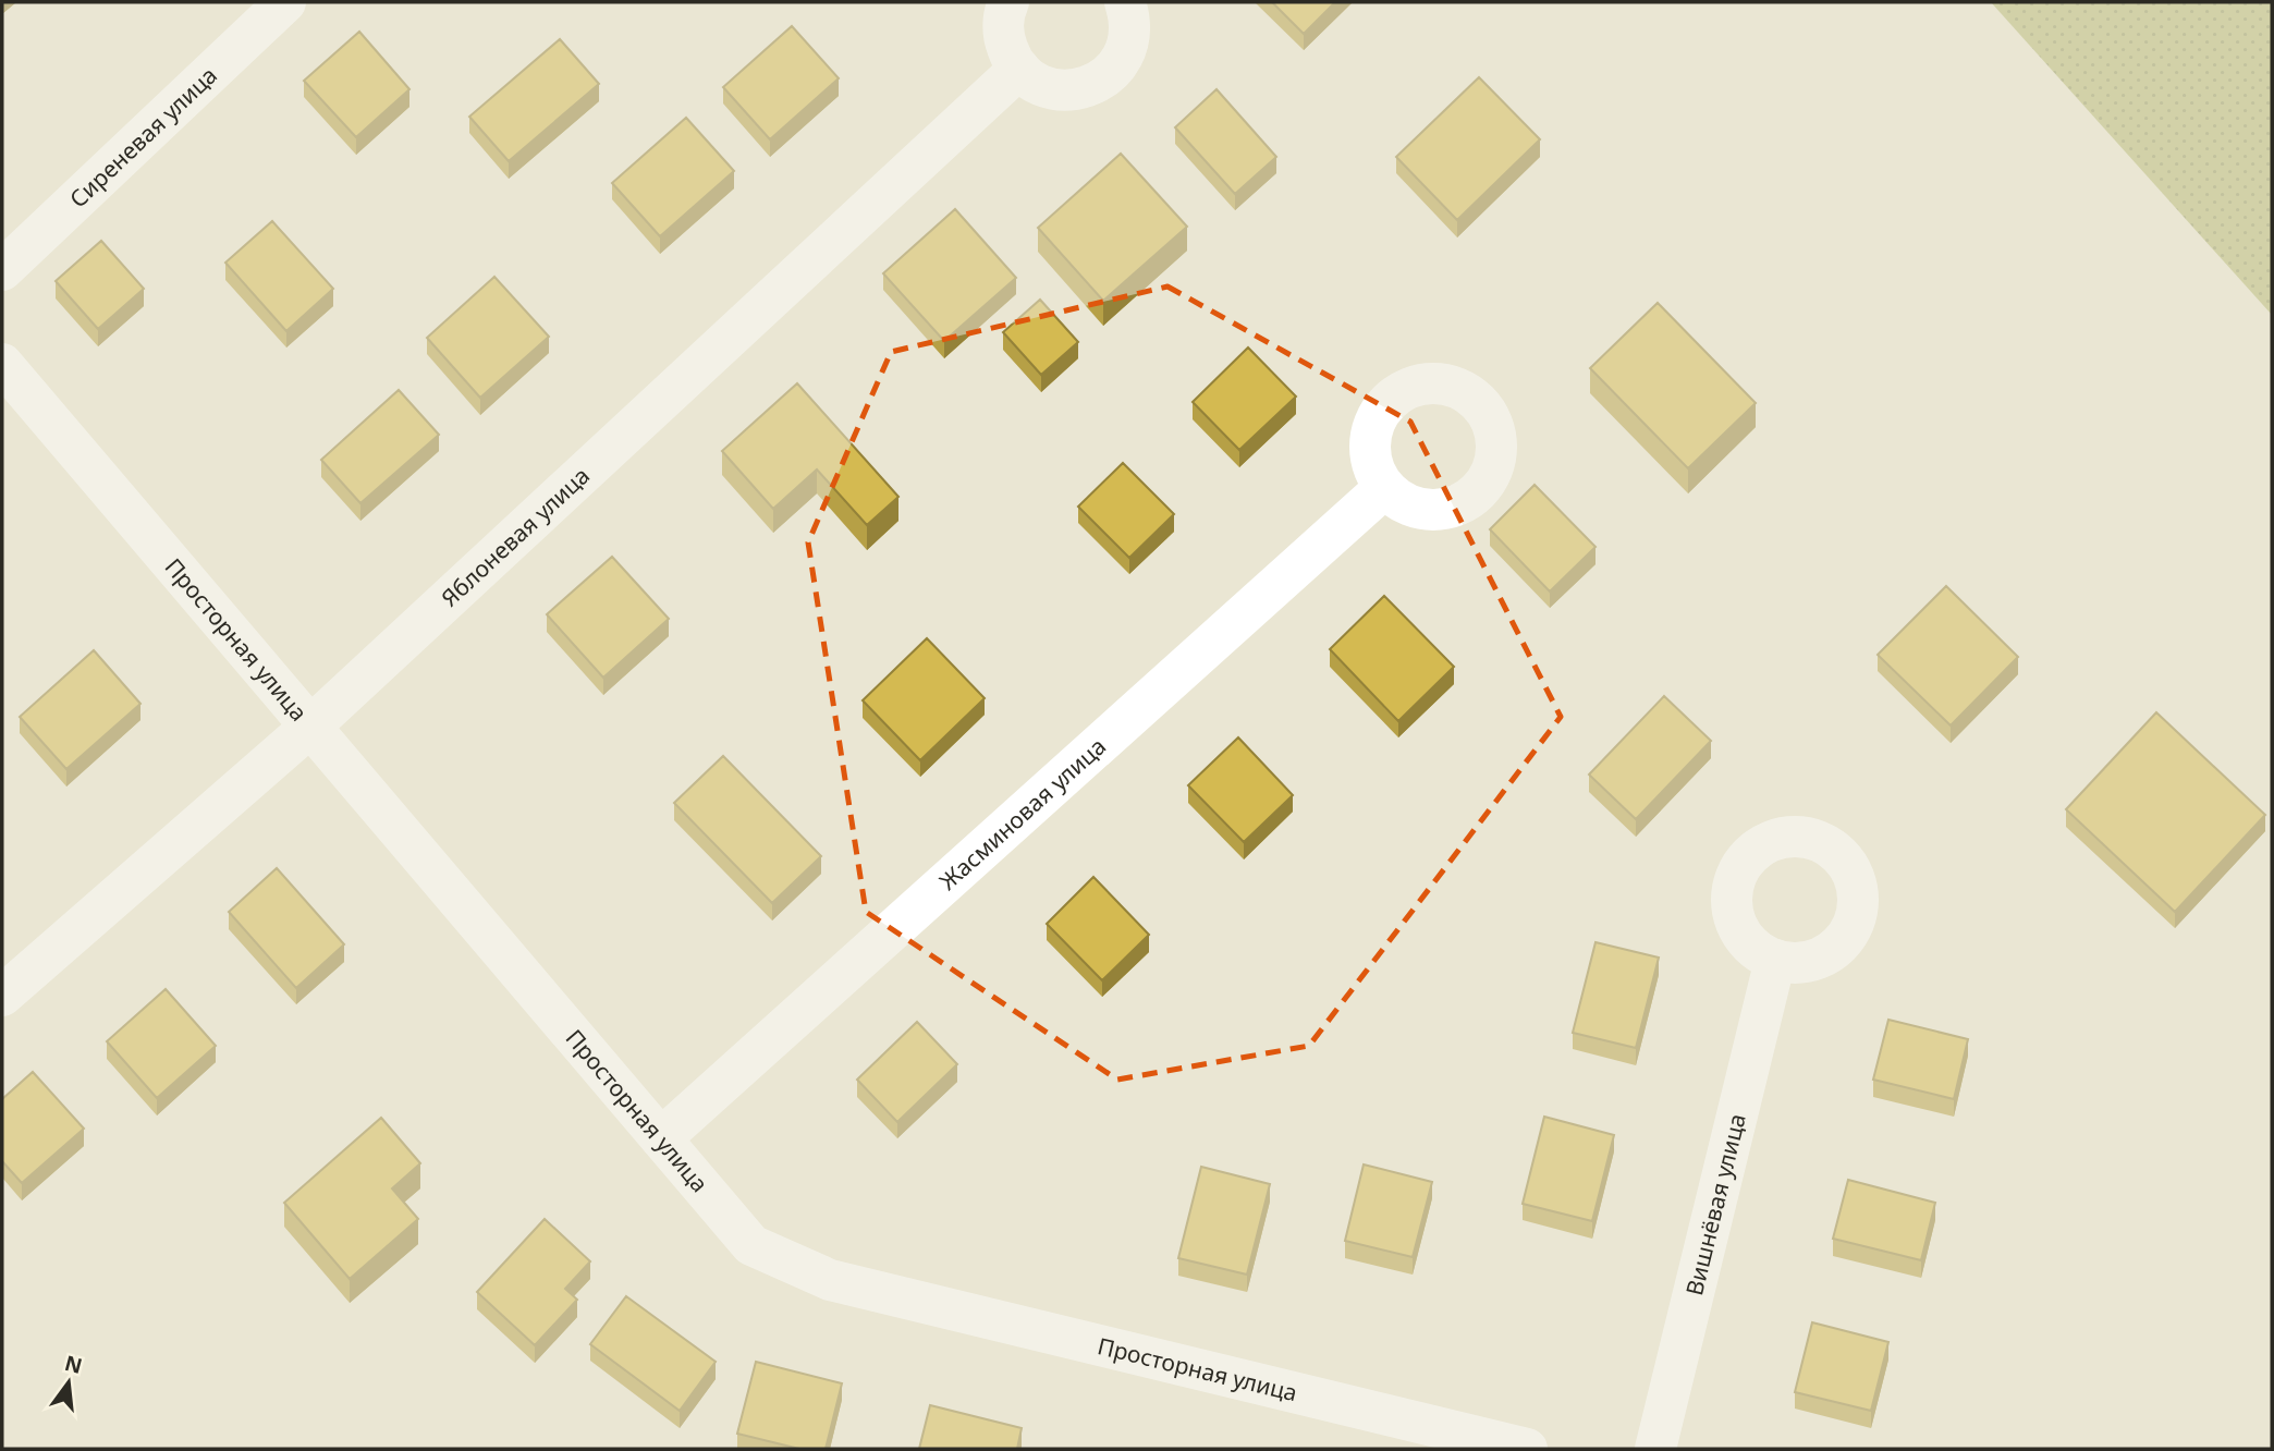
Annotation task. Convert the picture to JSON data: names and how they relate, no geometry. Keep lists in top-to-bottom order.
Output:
{
  "streets": {
    "street": [
      "Сиреневая улица",
      "Яблоневая улица",
      "Просторная улица",
      "Жасминовая улица",
      "Вишнёвая улица"
    ]
  },
  "crossings": [
    ["Яблоневая улица", "Просторная улица"],
    ["Просторная улица", "Жасминовая улица"]
  ],
  "north": "top"
}
